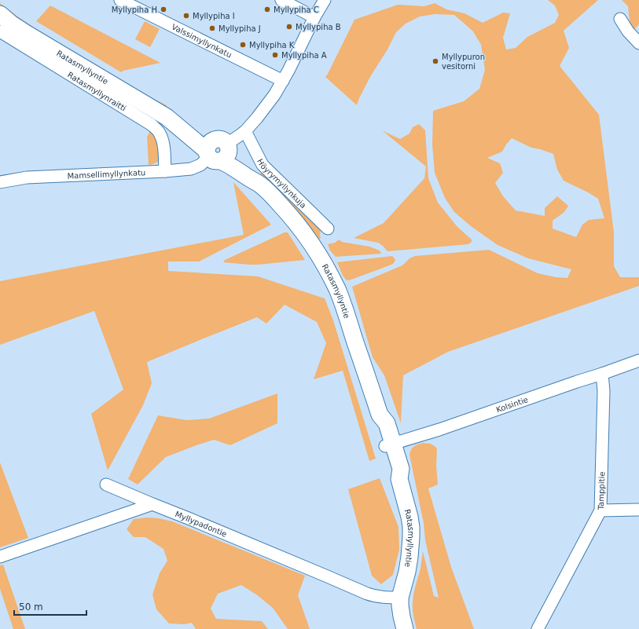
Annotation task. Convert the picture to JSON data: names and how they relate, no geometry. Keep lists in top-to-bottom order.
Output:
{
  "streets": {
    "main road": ["Ratasmyllyntie"],
    "street": [
      "Valssimyllynkatu",
      "Ratasmyllynraitti",
      "Mamsellimyllynkatu",
      "Höyrymyllynkuja",
      "Kolsintie",
      "Tamppitie",
      "Myllypadontie"
    ]
  },
  "crossings": [
    ["Ratasmyllyntie", "Mamsellimyllynkatu"],
    ["Ratasmyllyntie", "Kolsintie"],
    ["Ratasmyllyntie", "Myllypadontie"],
    ["Ratasmyllynraitti", "Mamsellimyllynkatu"],
    ["Kolsintie", "Tamppitie"]
  ],
  "places": [
    "Myllypiha H",
    "Myllypiha C",
    "Myllypiha I",
    "Myllypiha B",
    "Myllypiha J",
    "Myllypiha K",
    "Myllypiha A",
    "Myllypuron vesitorni"
  ],
  "scale_bar": "50 m"
}
